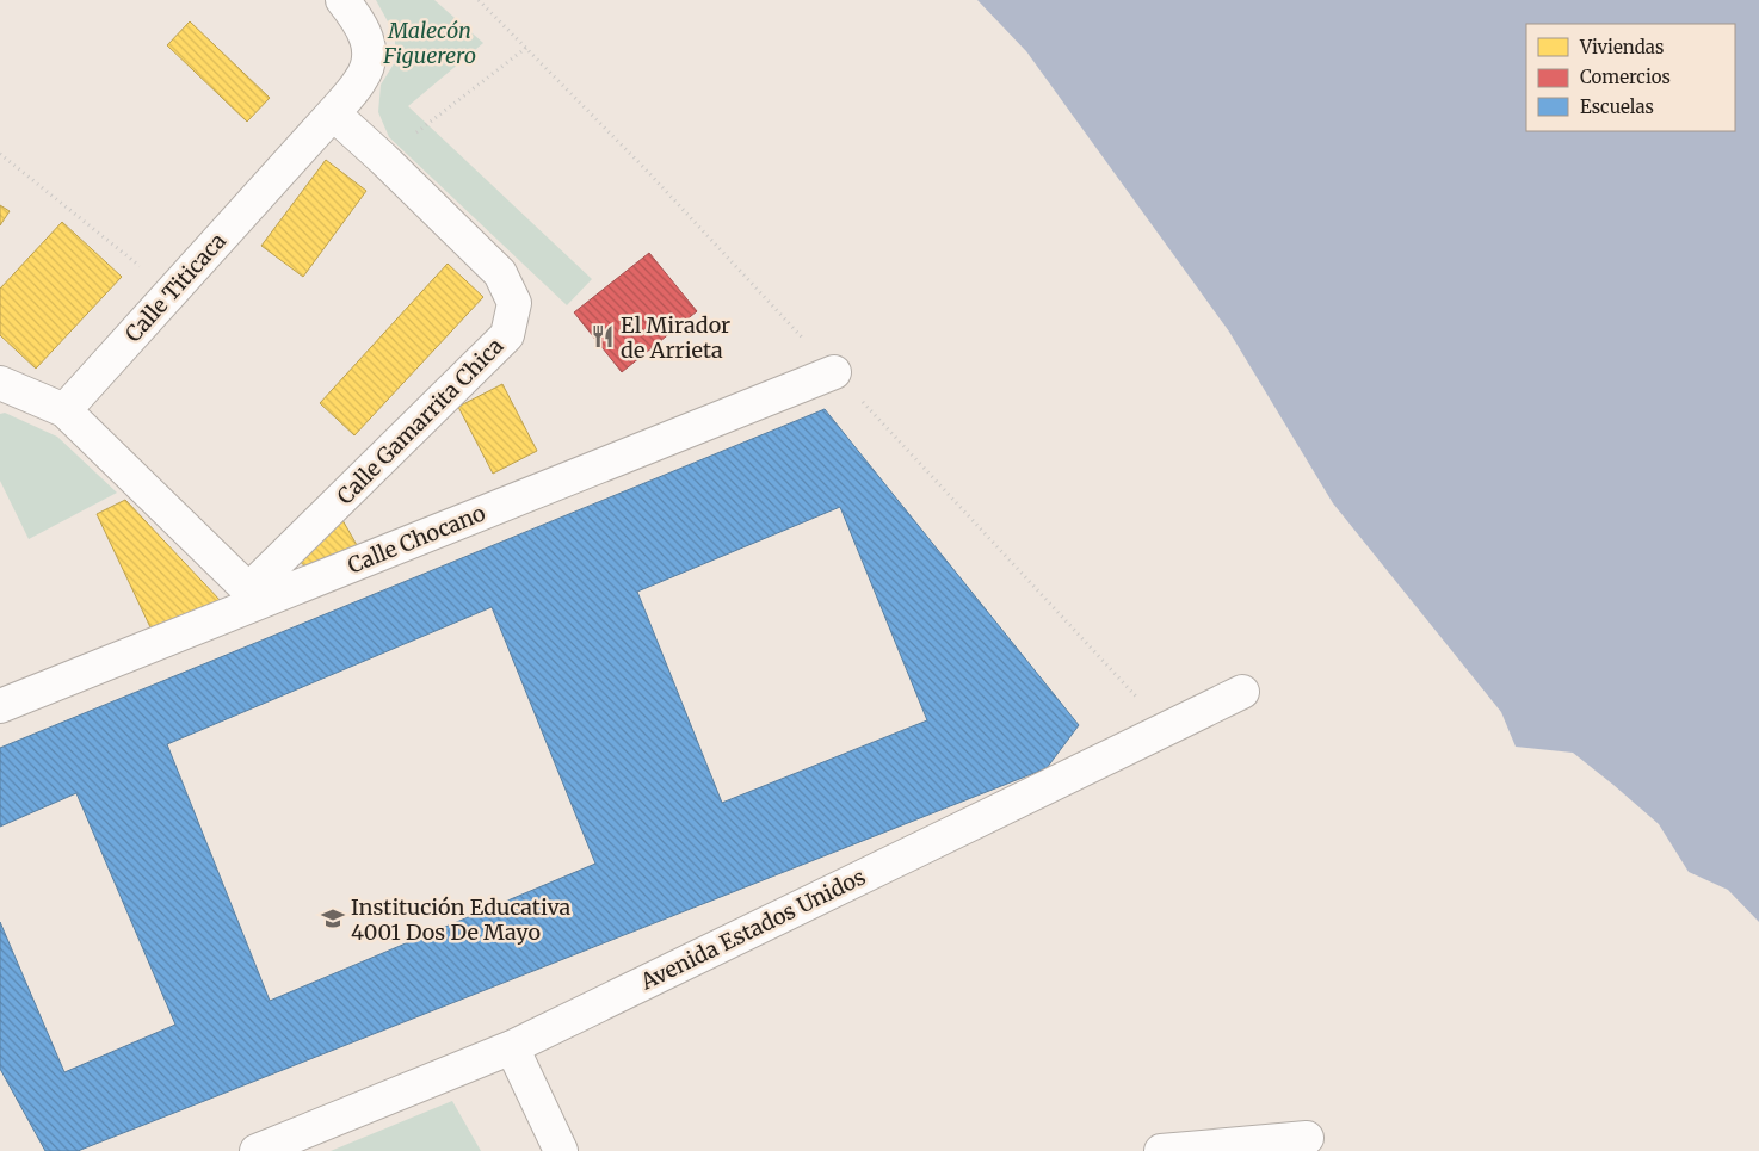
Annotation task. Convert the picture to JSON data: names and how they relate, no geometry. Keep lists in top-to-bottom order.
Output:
{
  "streets": {
    "street": [
      "Calle Titicaca",
      "Calle Gamarrita Chica",
      "Calle Chocano",
      "Avenida Estados Unidos"
    ]
  },
  "crossings": [
    ["Calle Titicaca", "Calle Gamarrita Chica"],
    ["Calle Gamarrita Chica", "Calle Chocano"]
  ],
  "parks": ["Malecón Figuerero"],
  "places": {
    "restaurant": ["El Mirador de Arrieta"],
    "school or university": ["Institución Educativa 4001 Dos De Mayo"]
  },
  "legend": ["Viviendas", "Comercios", "Escuelas"]
}
